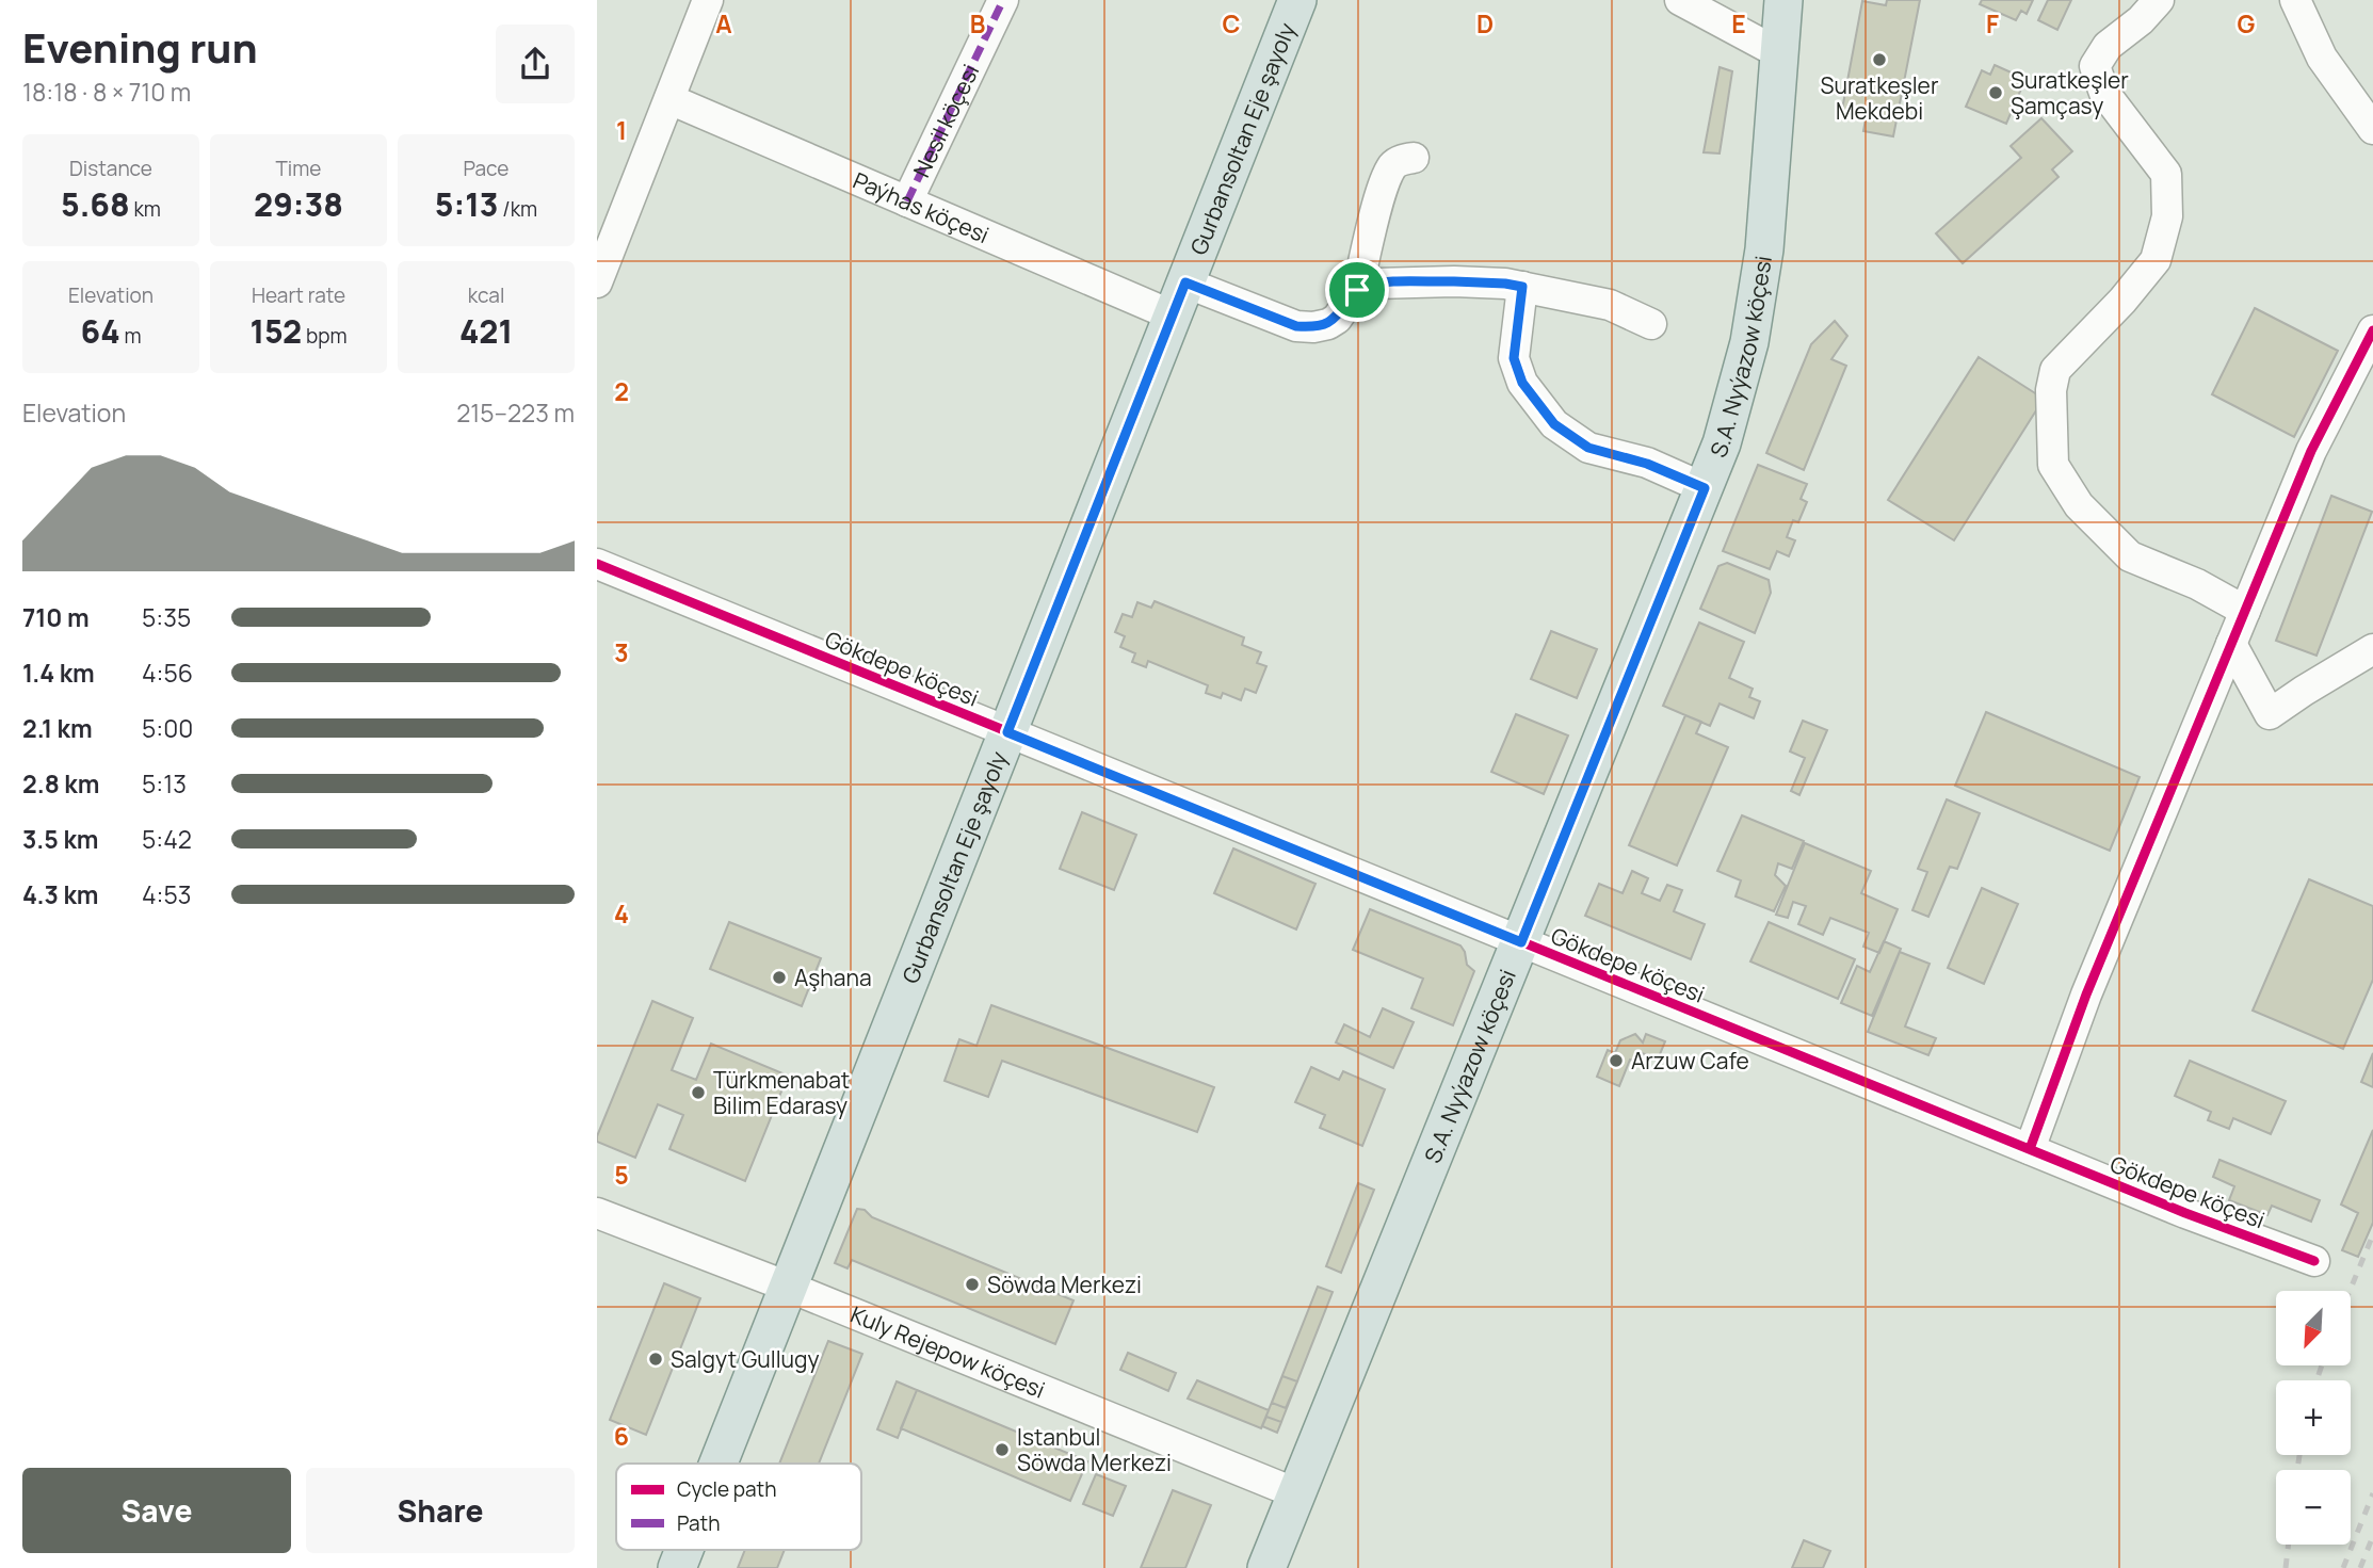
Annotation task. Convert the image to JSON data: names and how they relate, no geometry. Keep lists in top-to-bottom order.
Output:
{
  "streets": {
    "main road": ["Gurbansoltan Eje şayoly", "S.A. Nyýazow köçesi"],
    "street": [
      "Nesil köçesi",
      "Paýhas köçesi",
      "Gökdepe köçesi",
      "Kuly Rejepow köçesi"
    ]
  },
  "crossings": [
    ["Nesil köçesi", "Paýhas köçesi"],
    ["Gurbansoltan Eje şayoly", "Paýhas köçesi"],
    ["Gurbansoltan Eje şayoly", "Gökdepe köçesi"],
    ["Gurbansoltan Eje şayoly", "Kuly Rejepow köçesi"],
    ["S.A. Nyýazow köçesi", "Gökdepe köçesi"],
    ["S.A. Nyýazow köçesi", "Kuly Rejepow köçesi"]
  ],
  "places": [
    "Suratkeşler Mekdebi",
    "Suratkeşler Şamçasy",
    "Aşhana",
    "Arzuw Cafe",
    "Türkmenabat Bilim Edarasy",
    "Söwda Merkezi",
    "Salgyt Gullugy",
    "Istanbul Söwda Merkezi"
  ],
  "legend": ["Cycle path", "Path"],
  "north": "bottom left",
  "page": {
    "heading": ["Evening run", "18:18 · 8 × 710 m"],
    "stats": [
      ["Distance", "5.68 km"],
      ["Time", "29:38"],
      ["Pace", "5:13 /km"],
      ["Elevation", "64 m"],
      ["Heart rate", "152 bpm"],
      ["kcal", "421"]
    ],
    "chart": ["Elevation", "215–223 m"],
    "list": [
      {
        "name": "710 m",
        "note": "5:35"
      },
      {
        "name": "1.4 km",
        "note": "4:56"
      },
      {
        "name": "2.1 km",
        "note": "5:00"
      },
      {
        "name": "2.8 km",
        "note": "5:13"
      },
      {
        "name": "3.5 km",
        "note": "5:42"
      },
      {
        "name": "4.3 km",
        "note": "4:53"
      }
    ],
    "map_buttons": ["+", "−"],
    "buttons": ["Save", "Share"]
  },
  "grid": {
    "columns": [
      "A",
      "B",
      "C",
      "D",
      "E",
      "F",
      "G"
    ],
    "rows": [
      "1",
      "2",
      "3",
      "4",
      "5",
      "6"
    ]
  }
}
